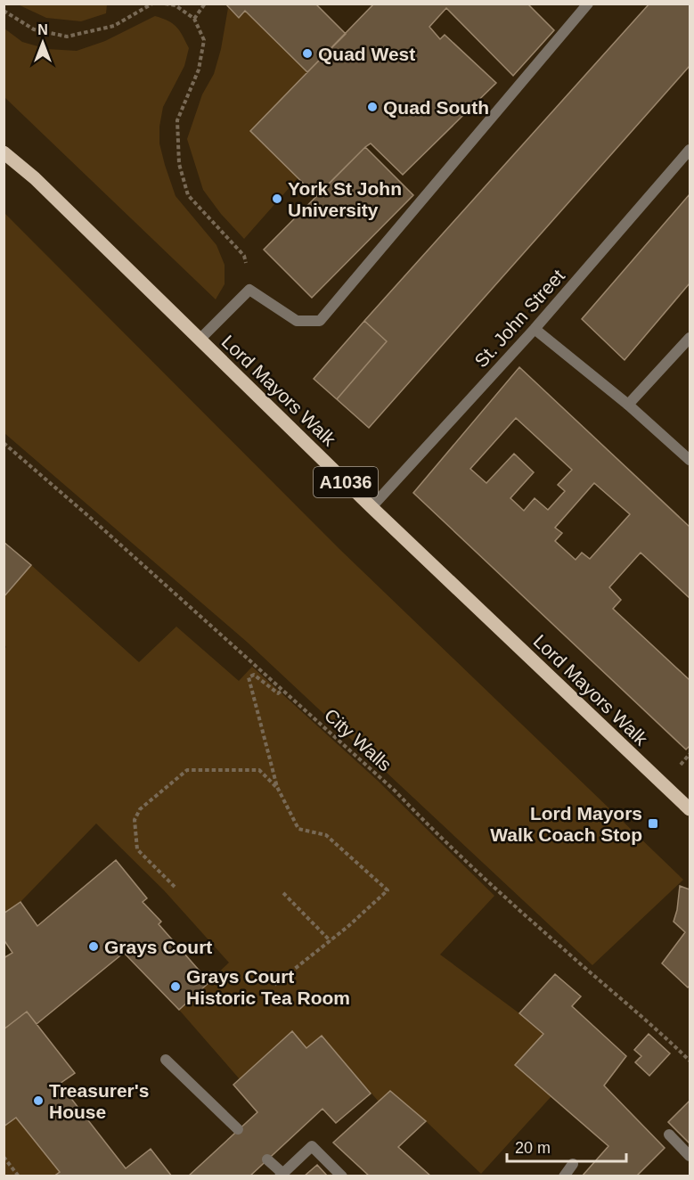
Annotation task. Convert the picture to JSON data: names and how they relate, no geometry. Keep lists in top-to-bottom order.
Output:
{
  "streets": {
    "main road": ["Lord Mayors Walk", "A1036"],
    "street": ["St. John Street"],
    "path": ["City Walls"]
  },
  "crossings": [
    ["St. John Street", "Lord Mayors Walk"]
  ],
  "places": {
    "other": [
      "Quad West",
      "Quad South",
      "York St John University",
      "Grays Court",
      "Grays Court Historic Tea Room",
      "Treasurer's House"
    ],
    "transit": ["Lord Mayors Walk Coach Stop"]
  },
  "scale_bar": "20 m",
  "north": "top"
}
